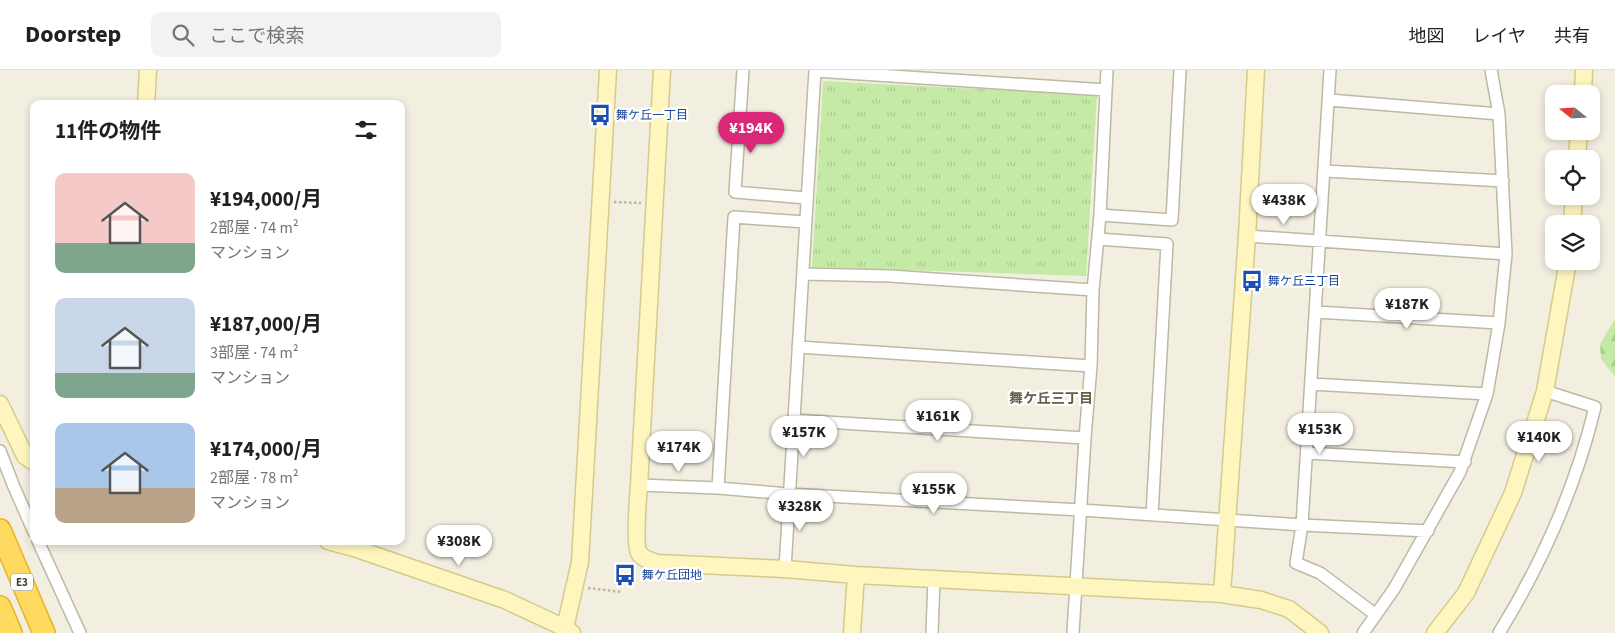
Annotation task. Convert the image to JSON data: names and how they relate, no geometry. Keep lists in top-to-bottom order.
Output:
{
  "streets": {
    "highway": ["E3"]
  },
  "districts": ["舞ケ丘三丁目"],
  "places": {
    "bus stop": ["舞ケ丘一丁目", "舞ケ丘三丁目", "舞ケ丘団地"]
  },
  "north": "left",
  "page": {
    "header": "Doorstep",
    "search": "ここで検索",
    "nav": ["地図", "レイヤ", "共有"],
    "heading": "11件の物件",
    "price": [
      "¥194K",
      "¥438K",
      "¥187K",
      "¥161K",
      "¥153K",
      "¥157K",
      "¥140K",
      "¥174K",
      "¥155K",
      "¥328K",
      "¥308K"
    ],
    "list": [
      {
        "name": "¥194,000/月",
        "note": "2部屋 · 74 m² · マンション"
      },
      {
        "name": "¥187,000/月",
        "note": "3部屋 · 74 m² · マンション"
      },
      {
        "name": "¥174,000/月",
        "note": "2部屋 · 78 m² · マンション"
      }
    ]
  }
}
